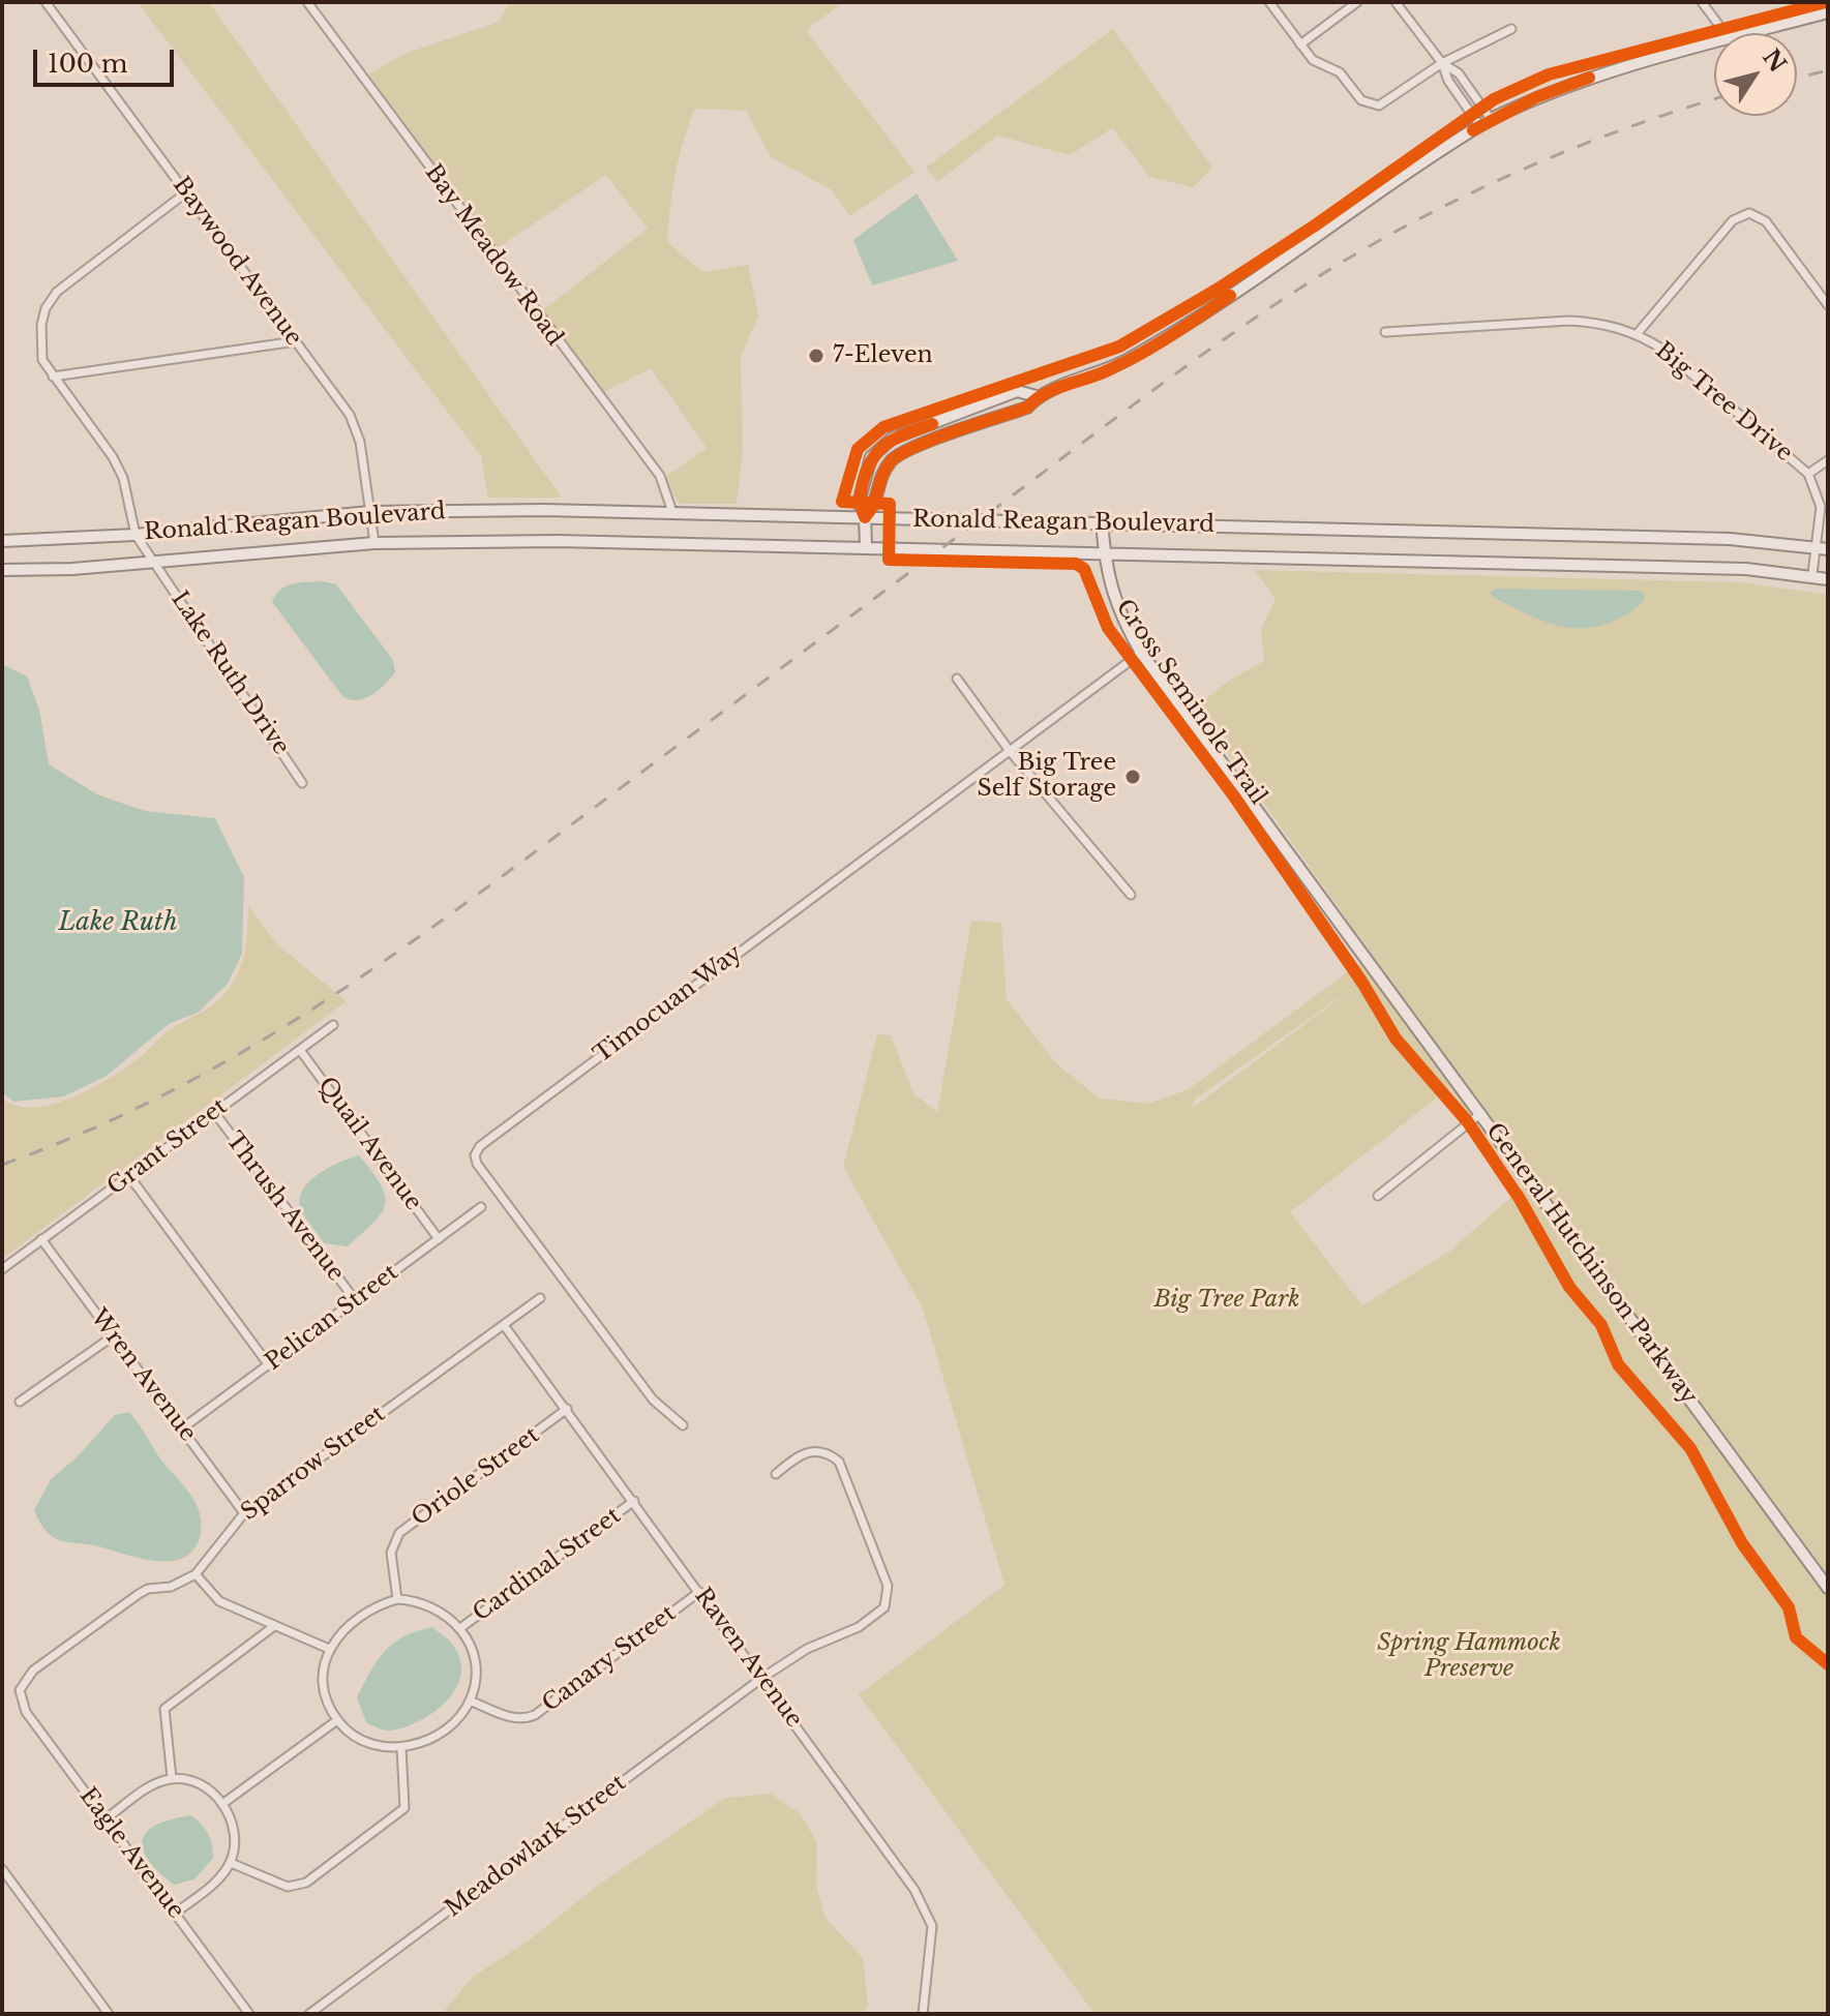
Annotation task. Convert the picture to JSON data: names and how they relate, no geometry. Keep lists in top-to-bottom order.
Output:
{
  "streets": {
    "main road": ["Ronald Reagan Boulevard", "General Hutchinson Parkway"],
    "street": [
      "Bay Meadow Road",
      "Baywood Avenue",
      "Big Tree Drive",
      "Lake Ruth Drive",
      "Timocuan Way",
      "Quail Avenue",
      "Grant Street",
      "Thrush Avenue",
      "Pelican Street",
      "Wren Avenue",
      "Sparrow Street",
      "Oriole Street",
      "Cardinal Street",
      "Raven Avenue",
      "Canary Street",
      "Meadowlark Street",
      "Eagle Avenue"
    ],
    "cycle path": ["Cross Seminole Trail"]
  },
  "crossings": [
    ["Bay Meadow Road", "Ronald Reagan Boulevard"],
    ["Baywood Avenue", "Ronald Reagan Boulevard"],
    ["Big Tree Drive", "Ronald Reagan Boulevard"],
    ["Ronald Reagan Boulevard", "Lake Ruth Drive"],
    ["Ronald Reagan Boulevard", "General Hutchinson Parkway"],
    ["Timocuan Way", "General Hutchinson Parkway"],
    ["Quail Avenue", "Grant Street"],
    ["Quail Avenue", "Pelican Street"],
    ["Grant Street", "Thrush Avenue"],
    ["Grant Street", "Wren Avenue"],
    ["Thrush Avenue", "Pelican Street"],
    ["Pelican Street", "Wren Avenue"],
    ["Wren Avenue", "Sparrow Street"],
    ["Sparrow Street", "Raven Avenue"],
    ["Sparrow Street", "Eagle Avenue"],
    ["Oriole Street", "Cardinal Street"],
    ["Oriole Street", "Raven Avenue"],
    ["Oriole Street", "Canary Street"],
    ["Cardinal Street", "Raven Avenue"],
    ["Cardinal Street", "Canary Street"],
    ["Raven Avenue", "Canary Street"],
    ["Raven Avenue", "Meadowlark Street"]
  ],
  "water": ["Lake Ruth"],
  "parks": ["Big Tree Park", "Spring Hammock Preserve"],
  "places": ["7-Eleven", "Big Tree Self Storage"],
  "scale_bar": "100 m",
  "north": "top right"
}
